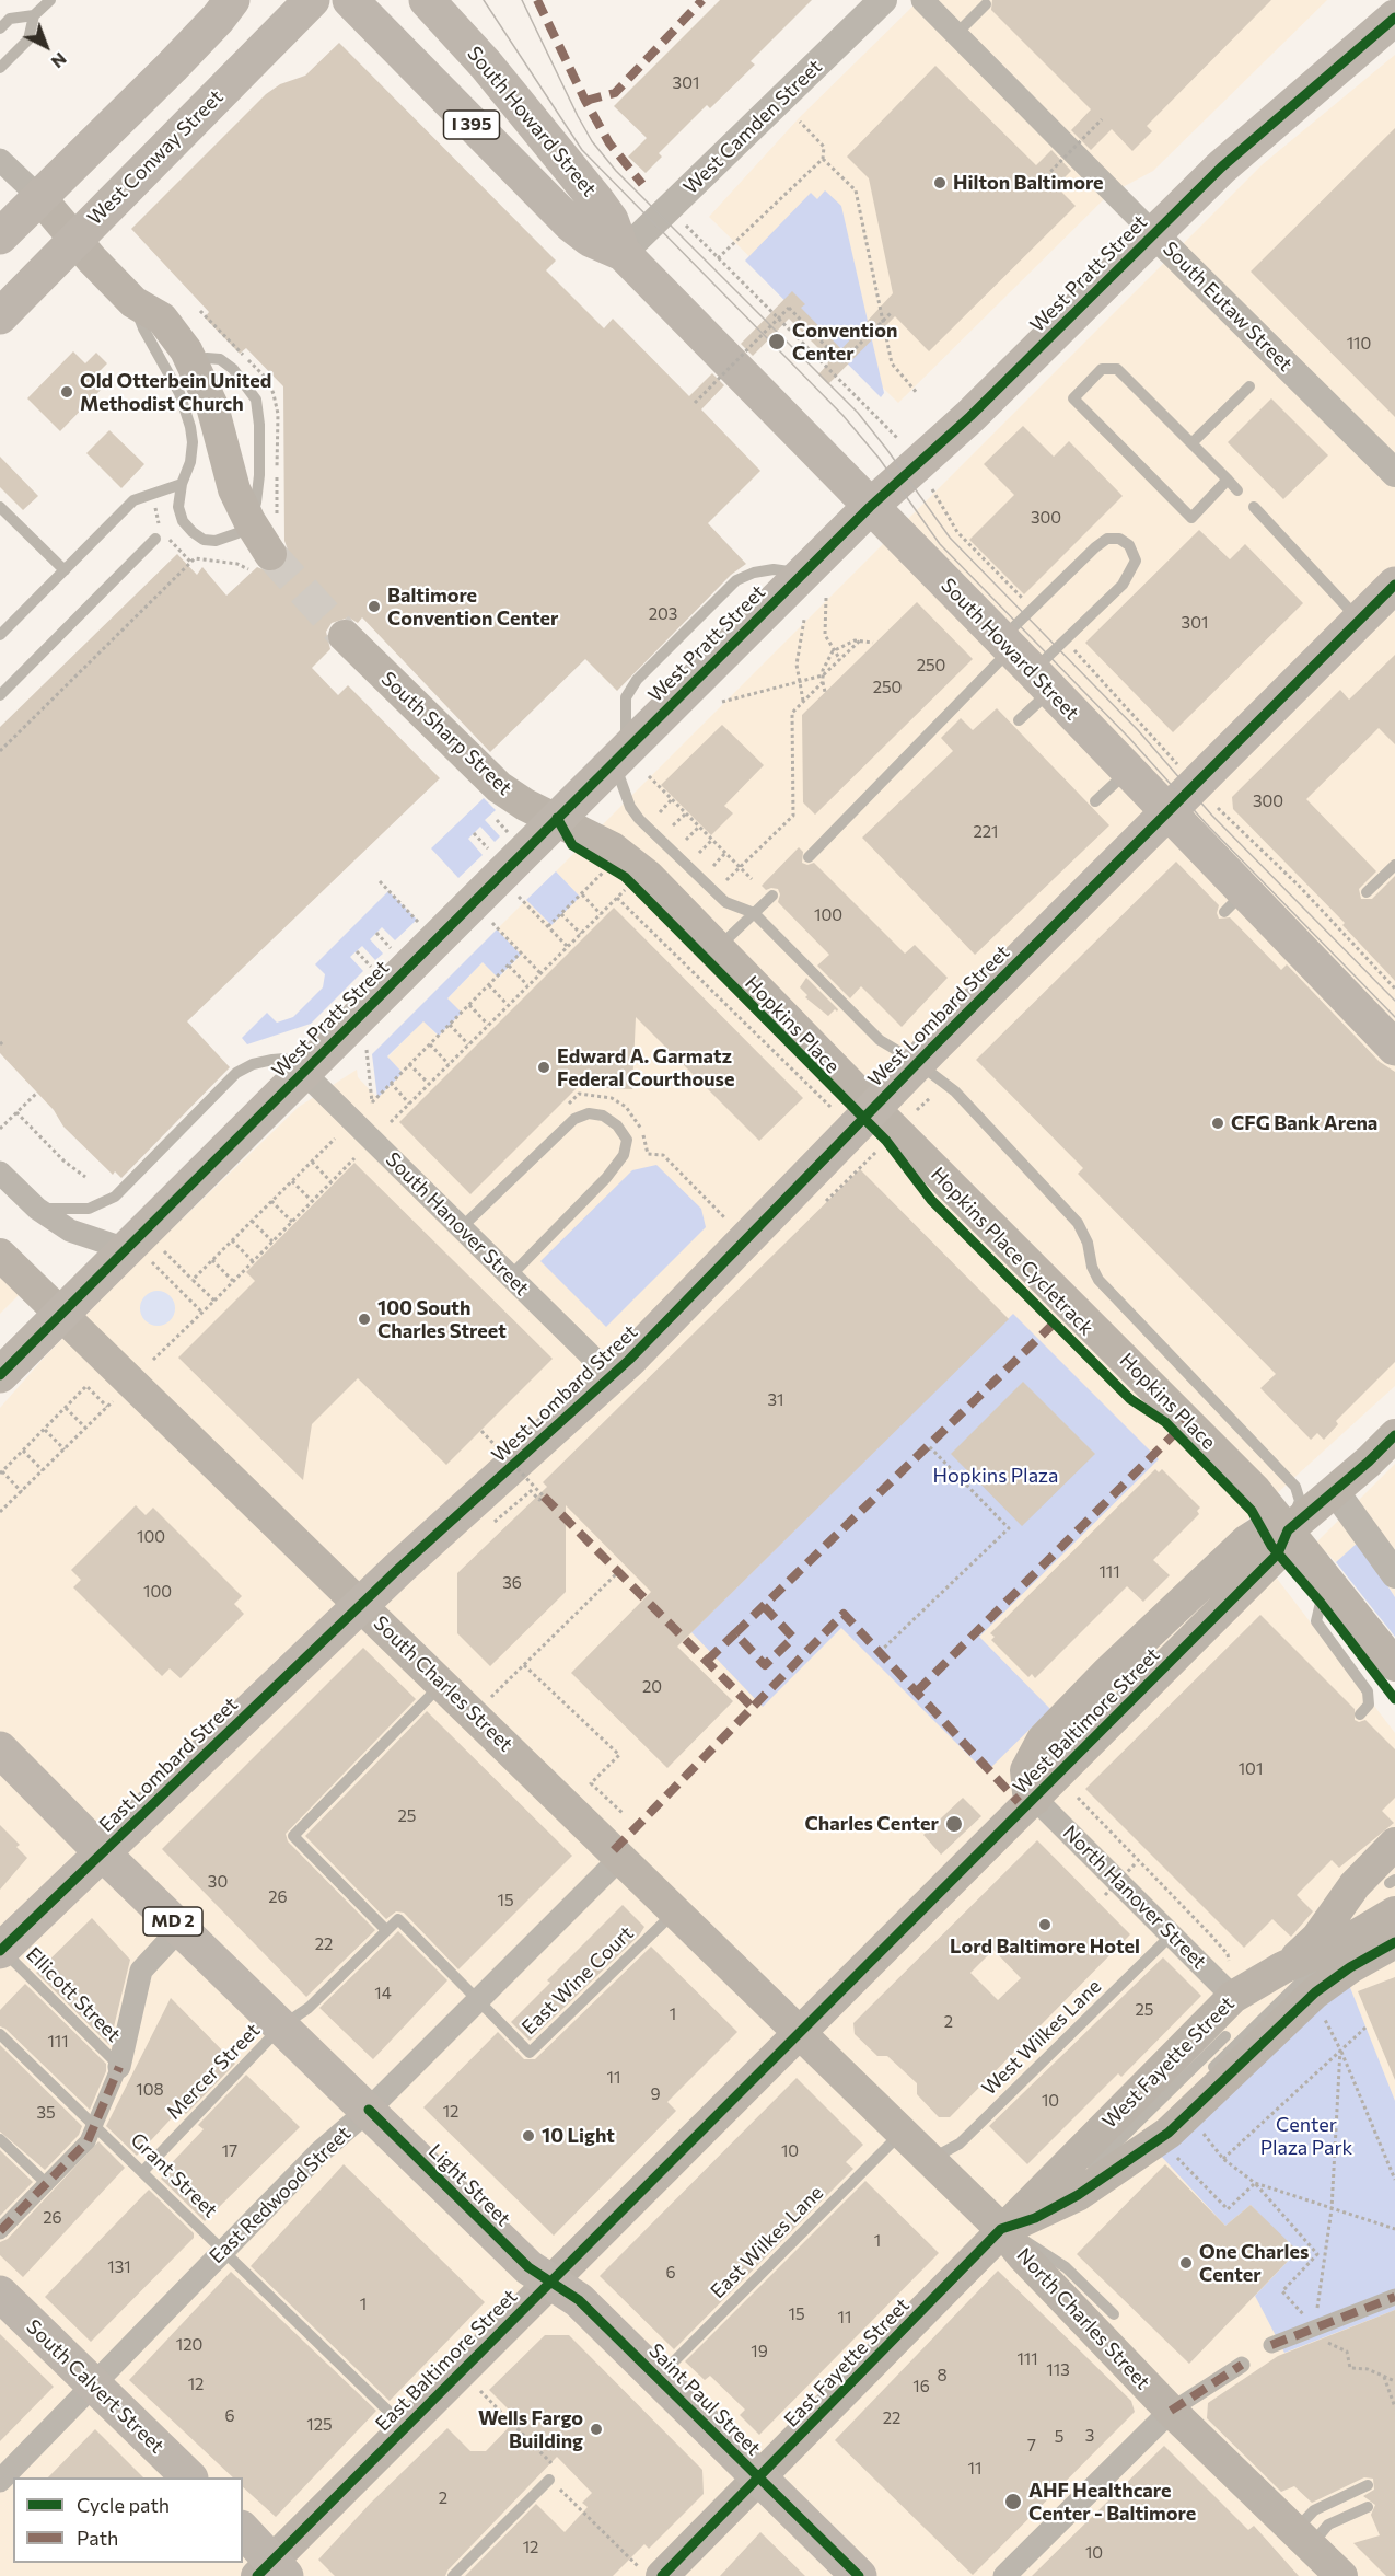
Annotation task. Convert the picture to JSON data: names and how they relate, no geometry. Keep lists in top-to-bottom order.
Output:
{
  "streets": {
    "main road": [
      "South Howard Street",
      "I 395",
      "West Conway Street",
      "West Pratt Street",
      "South Sharp Street",
      "West Lombard Street",
      "Hopkins Place",
      "South Charles Street",
      "West Baltimore Street",
      "East Lombard Street",
      "MD 2",
      "West Fayette Street",
      "Light Street",
      "North Charles Street",
      "East Baltimore Street",
      "East Fayette Street",
      "South Calvert Street",
      "Saint Paul Street"
    ],
    "street": [
      "West Camden Street",
      "South Eutaw Street",
      "South Hanover Street",
      "North Hanover Street",
      "East Redwood Street"
    ],
    "lane": [
      "East Wine Court",
      "Ellicott Street",
      "West Wilkes Lane",
      "Mercer Street",
      "Grant Street",
      "East Wilkes Lane"
    ],
    "cycle path": ["Hopkins Place Cycletrack"]
  },
  "crossings": [
    ["South Howard Street", "West Camden Street"],
    ["South Howard Street", "West Pratt Street"],
    ["South Howard Street", "West Lombard Street"],
    ["West Pratt Street", "South Eutaw Street"],
    ["West Pratt Street", "South Sharp Street"],
    ["West Pratt Street", "Hopkins Place"],
    ["West Pratt Street", "South Hanover Street"],
    ["West Pratt Street", "South Charles Street"],
    ["South Sharp Street", "Hopkins Place"],
    ["West Lombard Street", "Hopkins Place"],
    ["West Lombard Street", "South Hanover Street"],
    ["West Lombard Street", "South Charles Street"],
    ["West Lombard Street", "East Lombard Street"],
    ["Hopkins Place", "West Baltimore Street"],
    ["South Charles Street", "West Baltimore Street"],
    ["South Charles Street", "East Lombard Street"],
    ["South Charles Street", "East Wine Court"],
    ["South Charles Street", "East Redwood Street"],
    ["South Charles Street", "North Charles Street"],
    ["South Charles Street", "East Baltimore Street"],
    ["West Baltimore Street", "North Hanover Street"],
    ["West Baltimore Street", "North Charles Street"],
    ["West Baltimore Street", "East Baltimore Street"],
    ["East Lombard Street", "Ellicott Street"],
    ["East Lombard Street", "Light Street"],
    ["North Hanover Street", "West Wilkes Lane"],
    ["North Hanover Street", "West Fayette Street"],
    ["East Wine Court", "East Redwood Street"],
    ["West Wilkes Lane", "North Charles Street"],
    ["West Fayette Street", "North Charles Street"],
    ["West Fayette Street", "East Fayette Street"],
    ["Mercer Street", "Grant Street"],
    ["Mercer Street", "Light Street"],
    ["Grant Street", "East Redwood Street"],
    ["Grant Street", "East Baltimore Street"],
    ["Light Street", "East Redwood Street"],
    ["Light Street", "East Baltimore Street"],
    ["Light Street", "Saint Paul Street"],
    ["East Redwood Street", "South Calvert Street"],
    ["East Wilkes Lane", "North Charles Street"],
    ["East Wilkes Lane", "Saint Paul Street"],
    ["North Charles Street", "East Baltimore Street"],
    ["North Charles Street", "East Fayette Street"],
    ["East Baltimore Street", "Saint Paul Street"],
    ["East Fayette Street", "Saint Paul Street"]
  ],
  "parks": ["Hopkins Plaza", "Center Plaza Park"],
  "places": [
    "Hilton Baltimore",
    "Convention Center",
    "Old Otterbein United Methodist Church",
    "Baltimore Convention Center",
    "Edward A. Garmatz Federal Courthouse",
    "CFG Bank Arena",
    "100 South Charles Street",
    "Charles Center",
    "Lord Baltimore Hotel",
    "10 Light",
    "One Charles Center",
    "Wells Fargo Building",
    "AHF Healthcare Center - Baltimore"
  ],
  "house_numbers": [
    "301",
    "110",
    "300",
    "203",
    "301",
    "250",
    "250",
    "300",
    "221",
    "100",
    "31",
    "100",
    "111",
    "36",
    "100",
    "20",
    "101",
    "25",
    "30",
    "26",
    "15",
    "22",
    "14",
    "25",
    "1",
    "2",
    "111",
    "11",
    "108",
    "9",
    "10",
    "12",
    "35",
    "17",
    "10",
    "26",
    "1",
    "131",
    "6",
    "1",
    "15",
    "11",
    "120",
    "19",
    "111",
    "113",
    "8",
    "12",
    "16",
    "6",
    "22",
    "125",
    "3",
    "5",
    "7",
    "11",
    "2",
    "12",
    "10"
  ],
  "legend": ["Cycle path", "Path"],
  "north": "bottom right"
}
